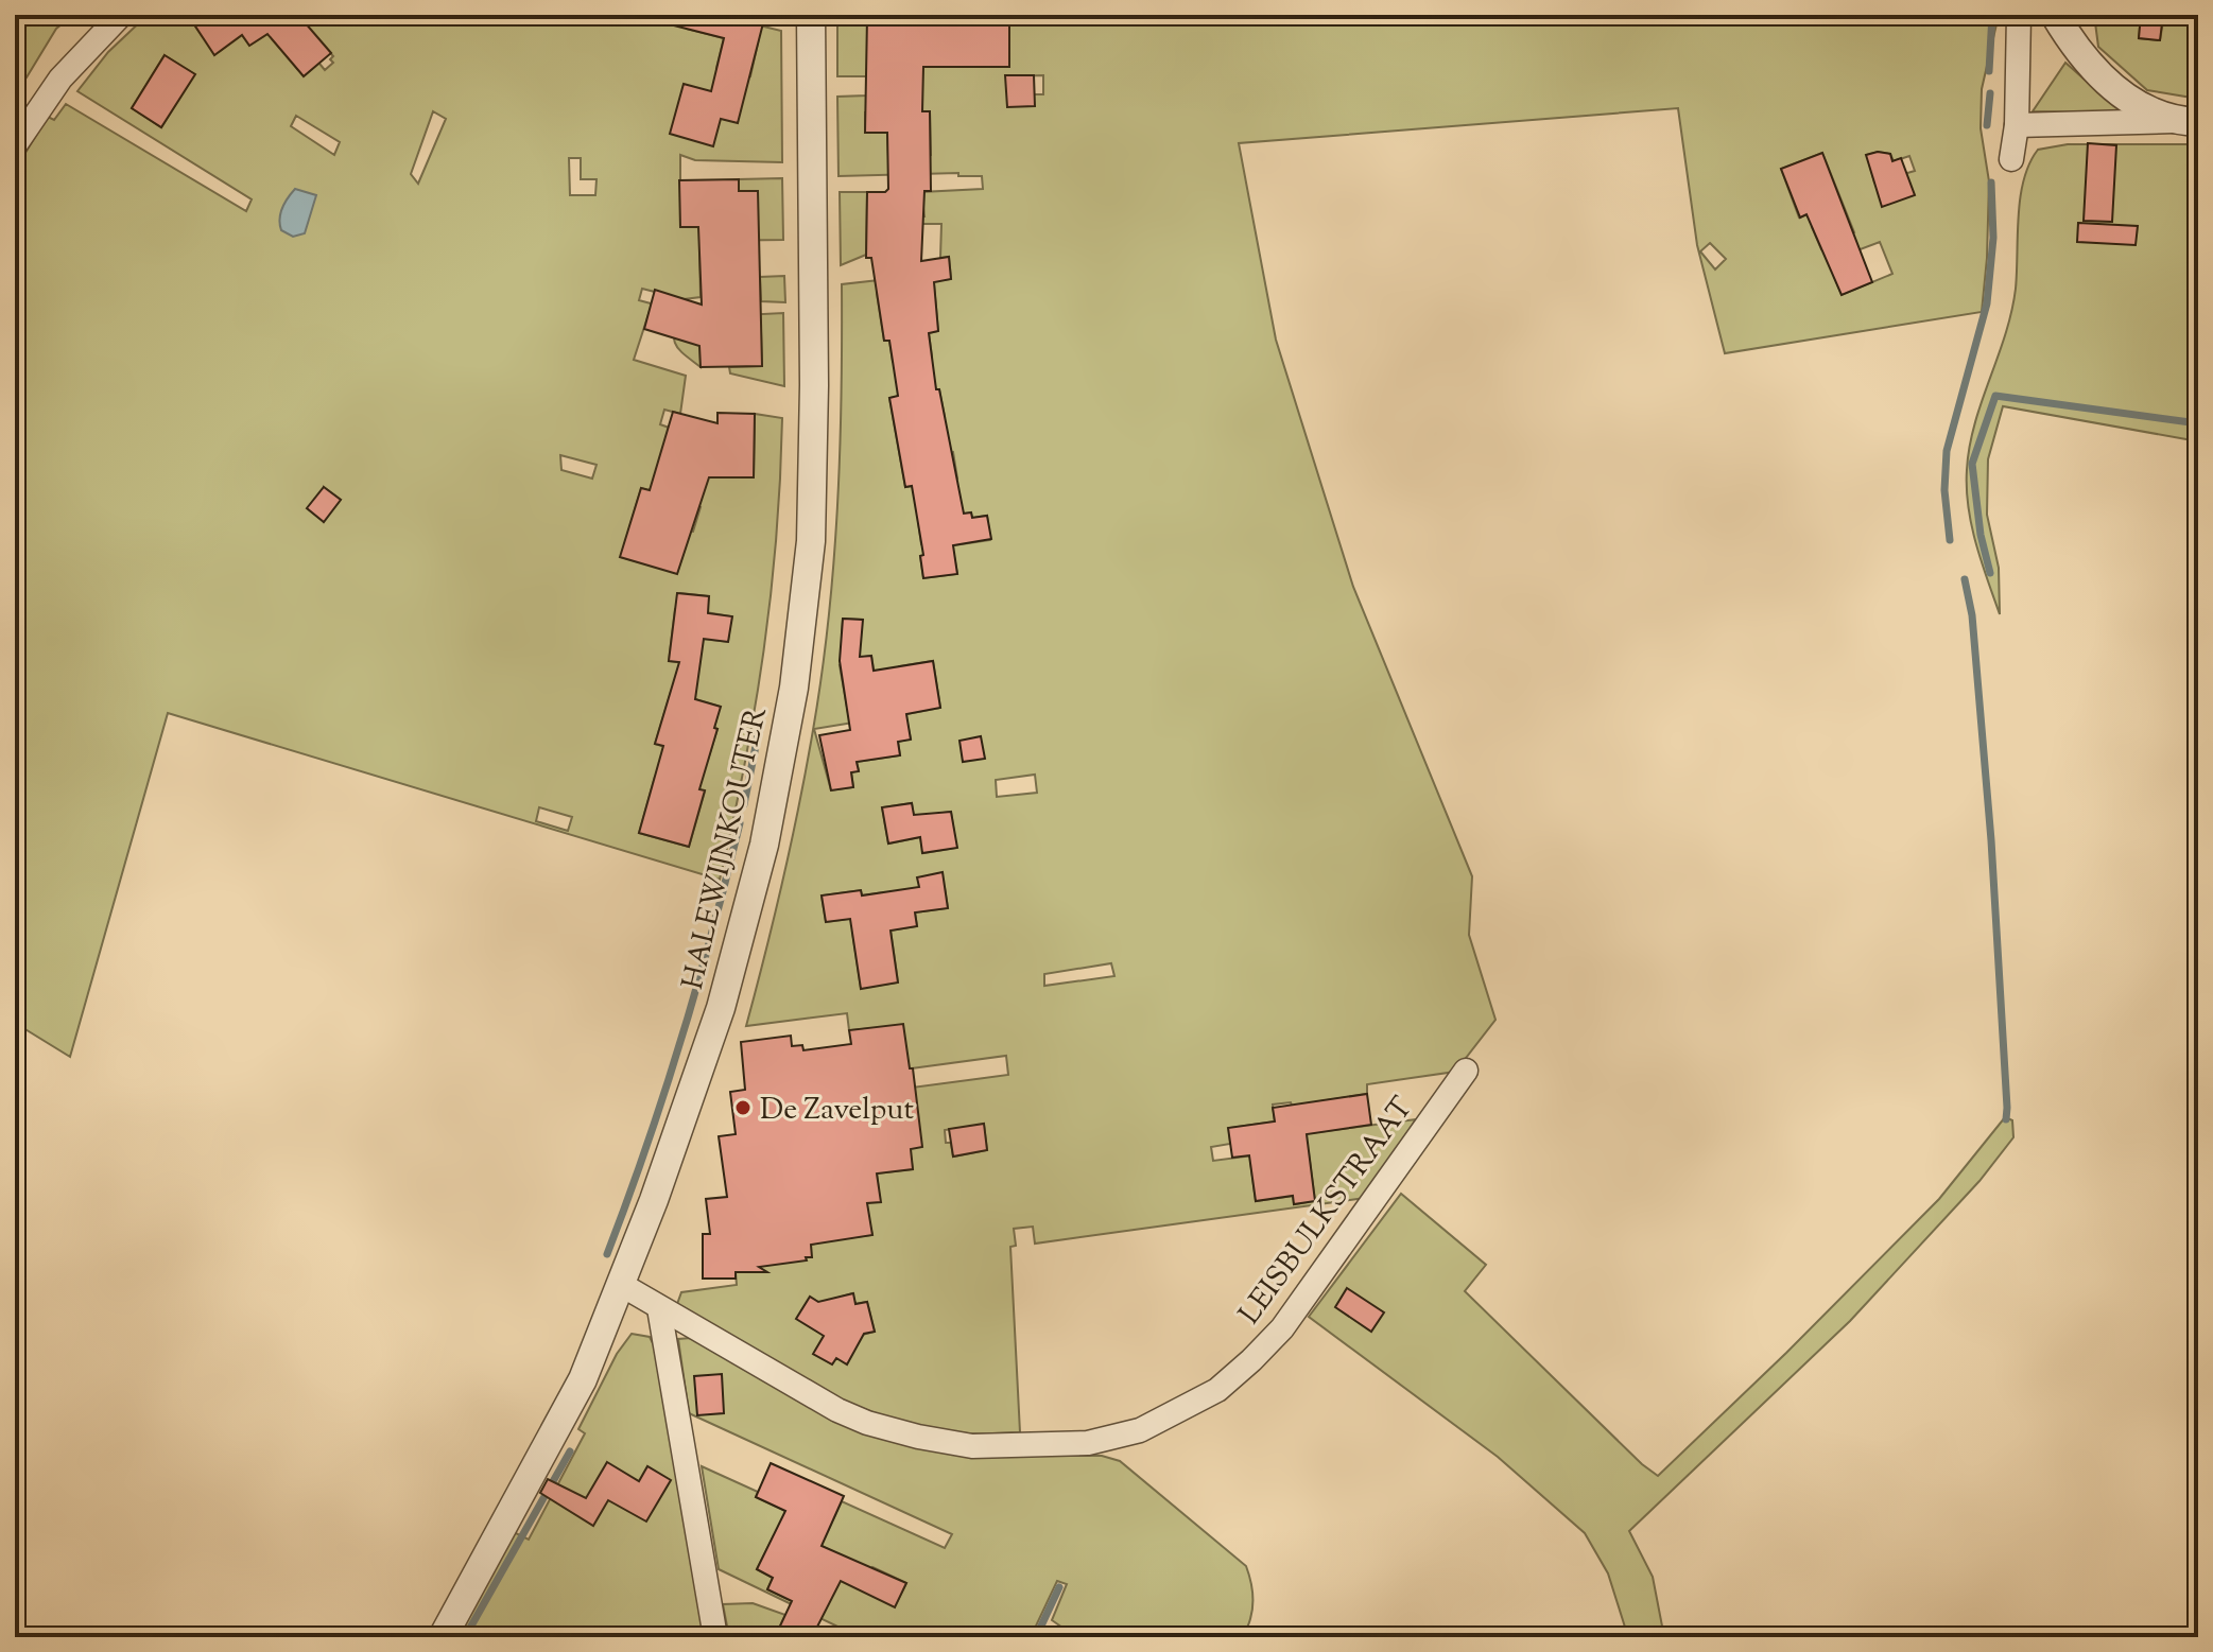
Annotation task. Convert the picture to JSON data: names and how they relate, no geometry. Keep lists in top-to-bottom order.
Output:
{
  "streets": {
    "street": ["HALEWIJNKOUTER", "LEISBULKSTRAAT"]
  },
  "crossings": [
    ["HALEWIJNKOUTER", "LEISBULKSTRAAT"]
  ],
  "places": ["De Zavelput"]
}
